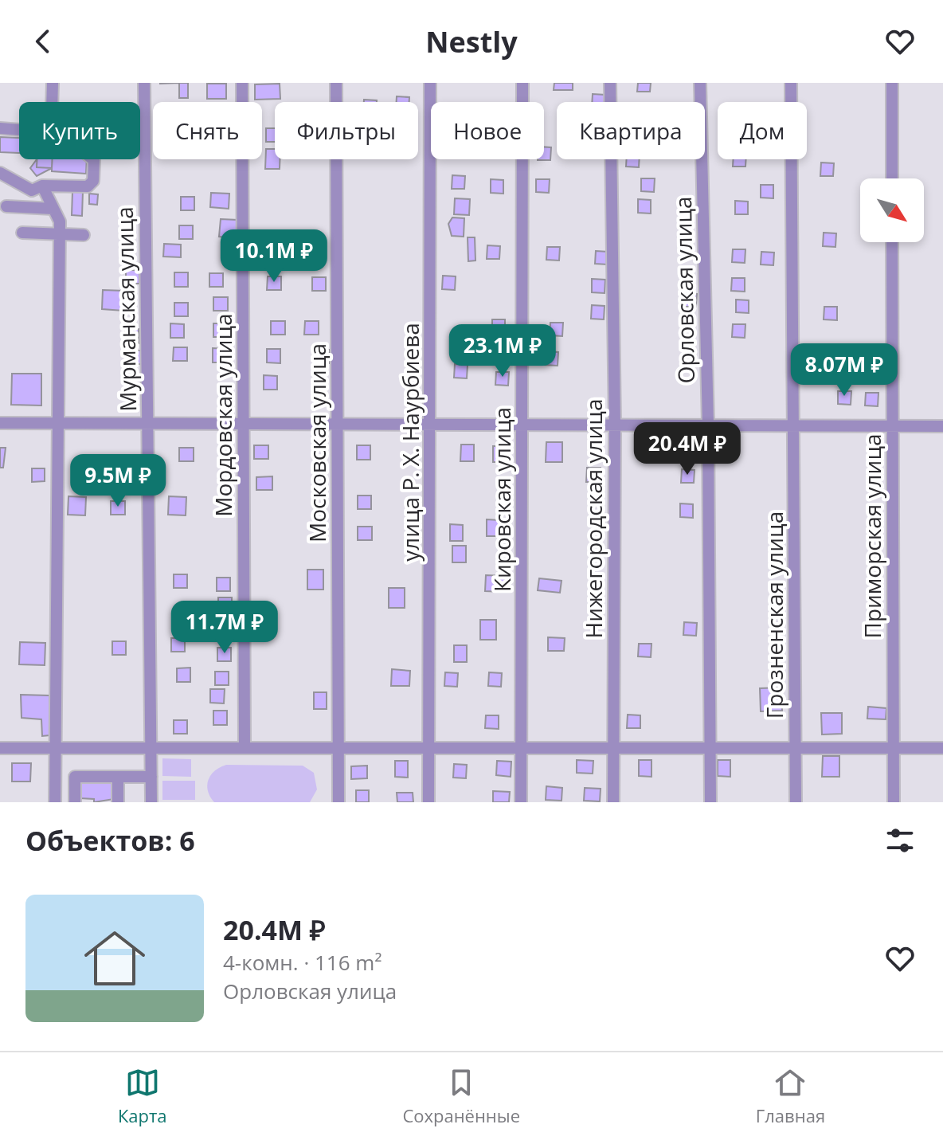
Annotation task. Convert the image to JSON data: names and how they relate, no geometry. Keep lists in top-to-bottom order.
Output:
{
  "streets": {
    "street": [
      "Орловская улица",
      "Мурманская улица",
      "Мордовская улица",
      "улица Р. Х. Наурбиева",
      "Московская улица",
      "Кировская улица",
      "Нижегородская улица",
      "Приморская улица",
      "Грозненская улица"
    ]
  },
  "north": "bottom right",
  "page": {
    "header": "Nestly",
    "chip": [
      "Купить",
      "Снять",
      "Фильтры",
      "Новое",
      "Квартира",
      "Дом"
    ],
    "price": [
      "10.1M ₽",
      "23.1M ₽",
      "8.07M ₽",
      "20.4M ₽",
      "9.5M ₽",
      "11.7M ₽"
    ],
    "heading": "Объектов: 6",
    "list": [
      {
        "name": "20.4M ₽",
        "note": "4-комн. · 116 m² · Орловская улица"
      }
    ],
    "tabs": ["Карта", "Сохранённые", "Главная"]
  }
}
